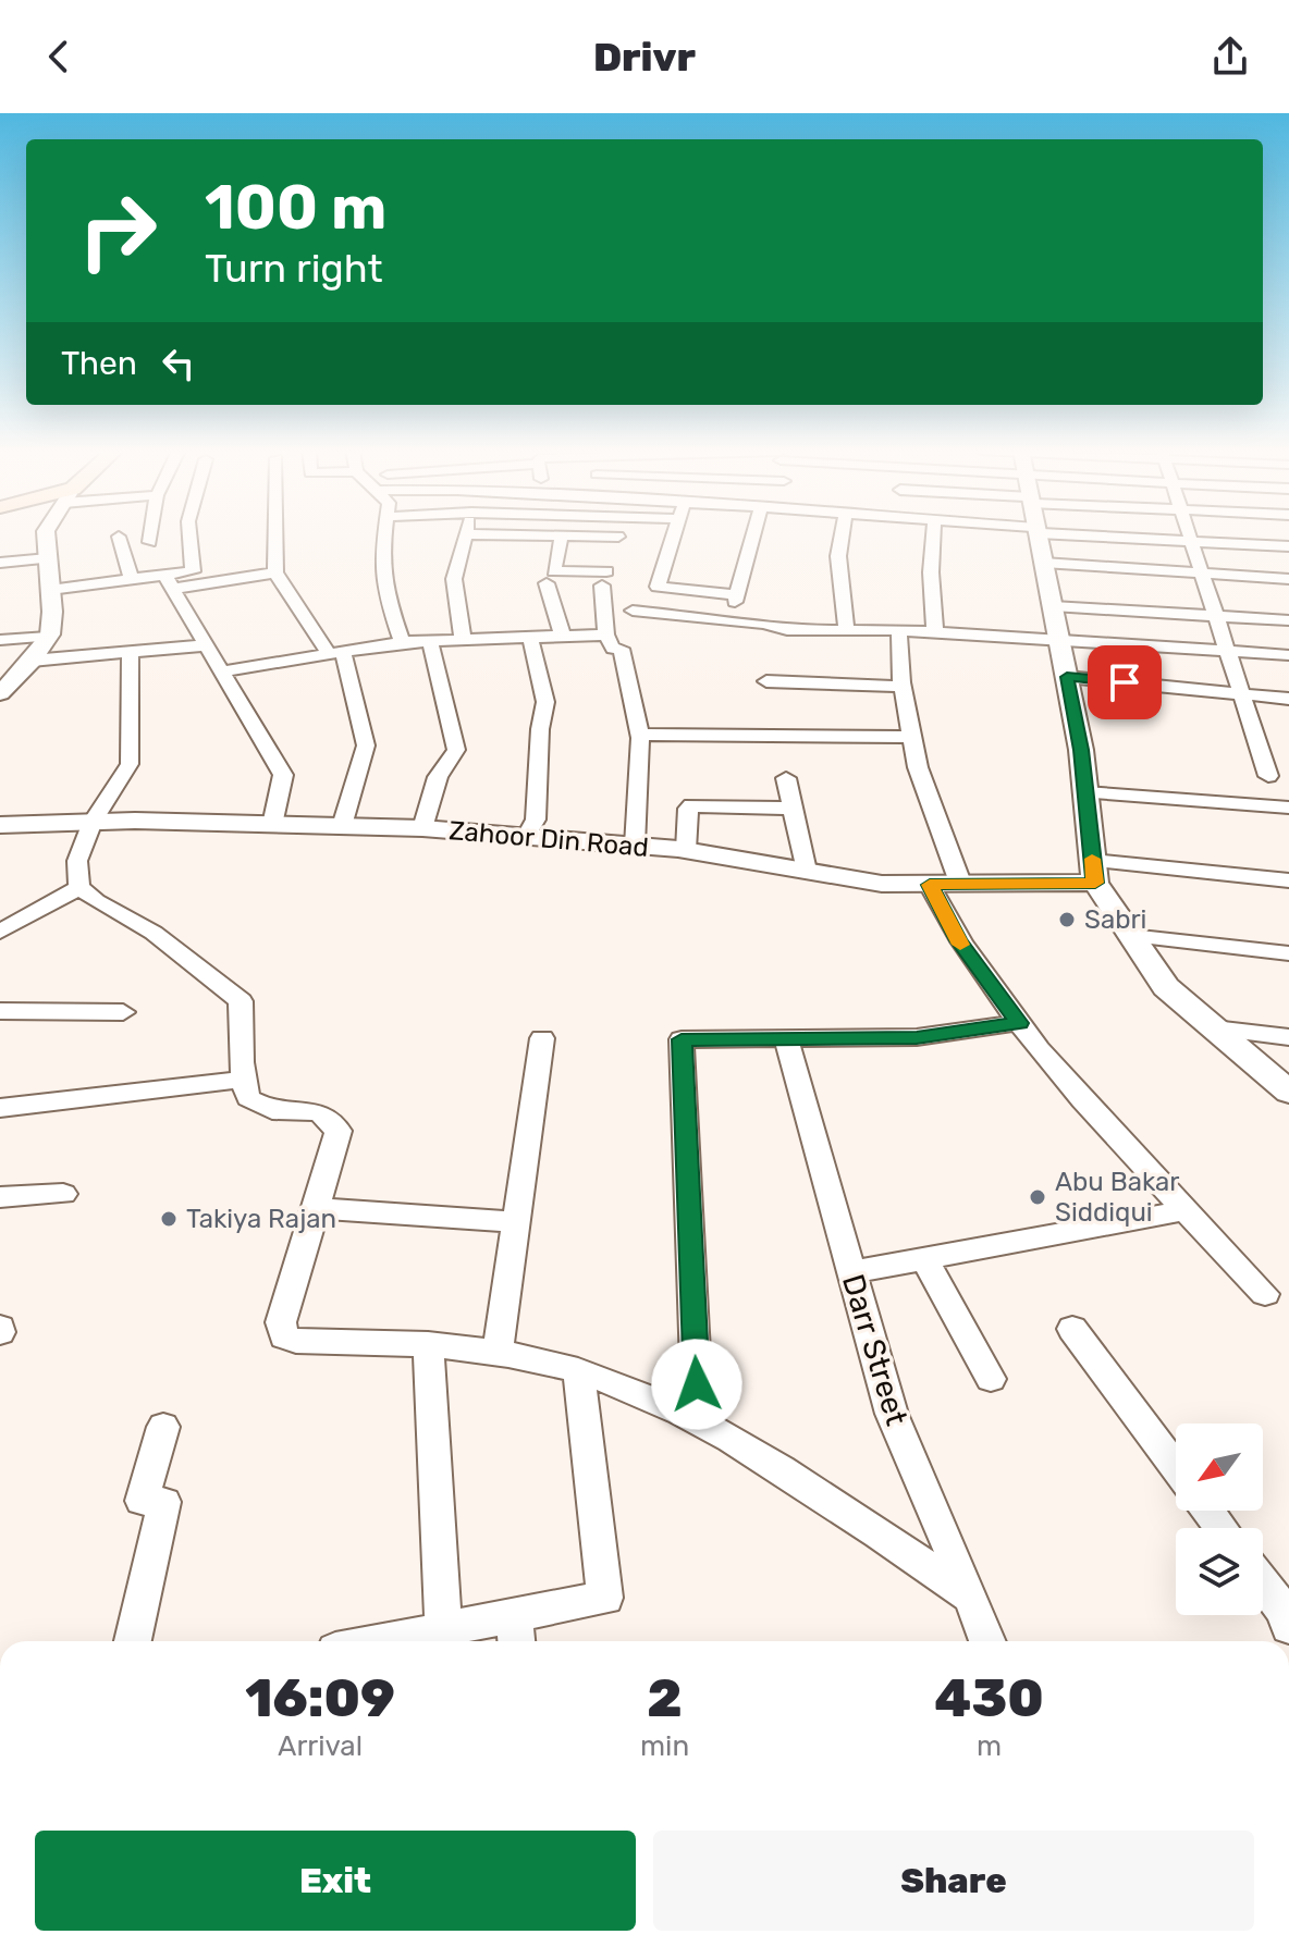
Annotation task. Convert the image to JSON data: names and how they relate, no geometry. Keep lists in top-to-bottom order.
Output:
{
  "streets": {
    "street": ["Zahoor Din Road", "Darr Street"]
  },
  "places": ["Sabri", "Abu Bakar Siddiqui", "Takiya Rajan"],
  "north": "bottom left",
  "page": {
    "header": "Drivr",
    "turn": ["100 m", "Turn right"],
    "then": "Then",
    "eta": [
      "16:09",
      "Arrival",
      "2",
      "min",
      "430",
      "m"
    ],
    "buttons": ["Exit", "Share"]
  }
}
